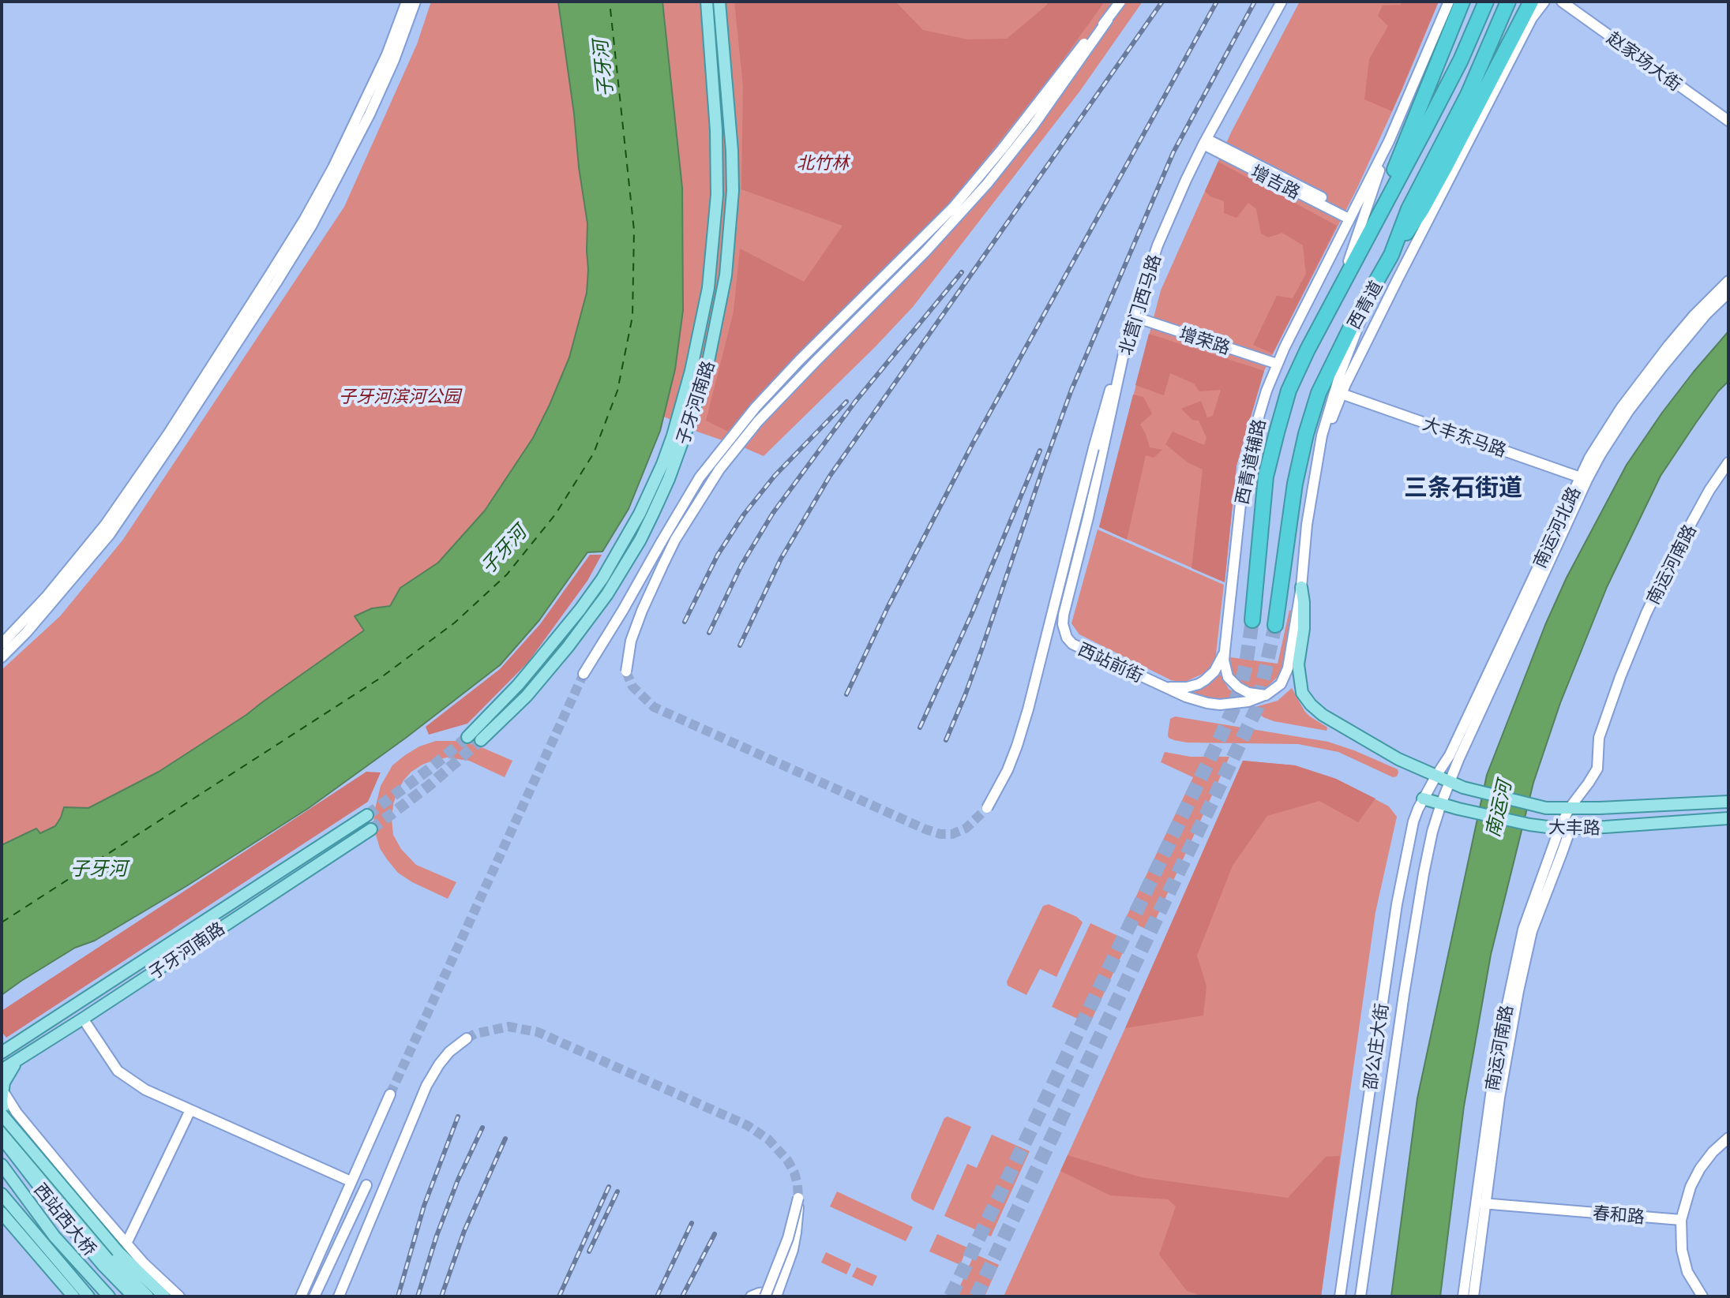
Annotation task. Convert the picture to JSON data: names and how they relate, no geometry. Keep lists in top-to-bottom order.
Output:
{
  "streets": {
    "highway": ["西青道"],
    "main road": ["子牙河南路", "大丰路", "西站西大桥"],
    "street": [
      "赵家场大街",
      "增吉路",
      "北营门西马路",
      "增荣路",
      "大丰东马路",
      "西青道辅路",
      "南运河北路",
      "南运河南路",
      "西站前街",
      "邵公庄大街",
      "春和路"
    ]
  },
  "crossings": [
    ["增吉路", "北营门西马路"],
    ["增吉路", "西青道辅路"],
    ["北营门西马路", "增荣路"],
    ["北营门西马路", "西站前街"],
    ["增荣路", "西青道辅路"],
    ["大丰东马路", "南运河北路"],
    ["西青道辅路", "西站前街"],
    ["南运河北路", "大丰路"],
    ["南运河北路", "邵公庄大街"],
    ["南运河南路", "大丰路"],
    ["南运河南路", "春和路"],
    ["大丰路", "邵公庄大街"]
  ],
  "districts": ["三条石街道"],
  "water": ["子牙河", "南运河"],
  "parks": ["北竹林", "子牙河滨河公园"]
}
